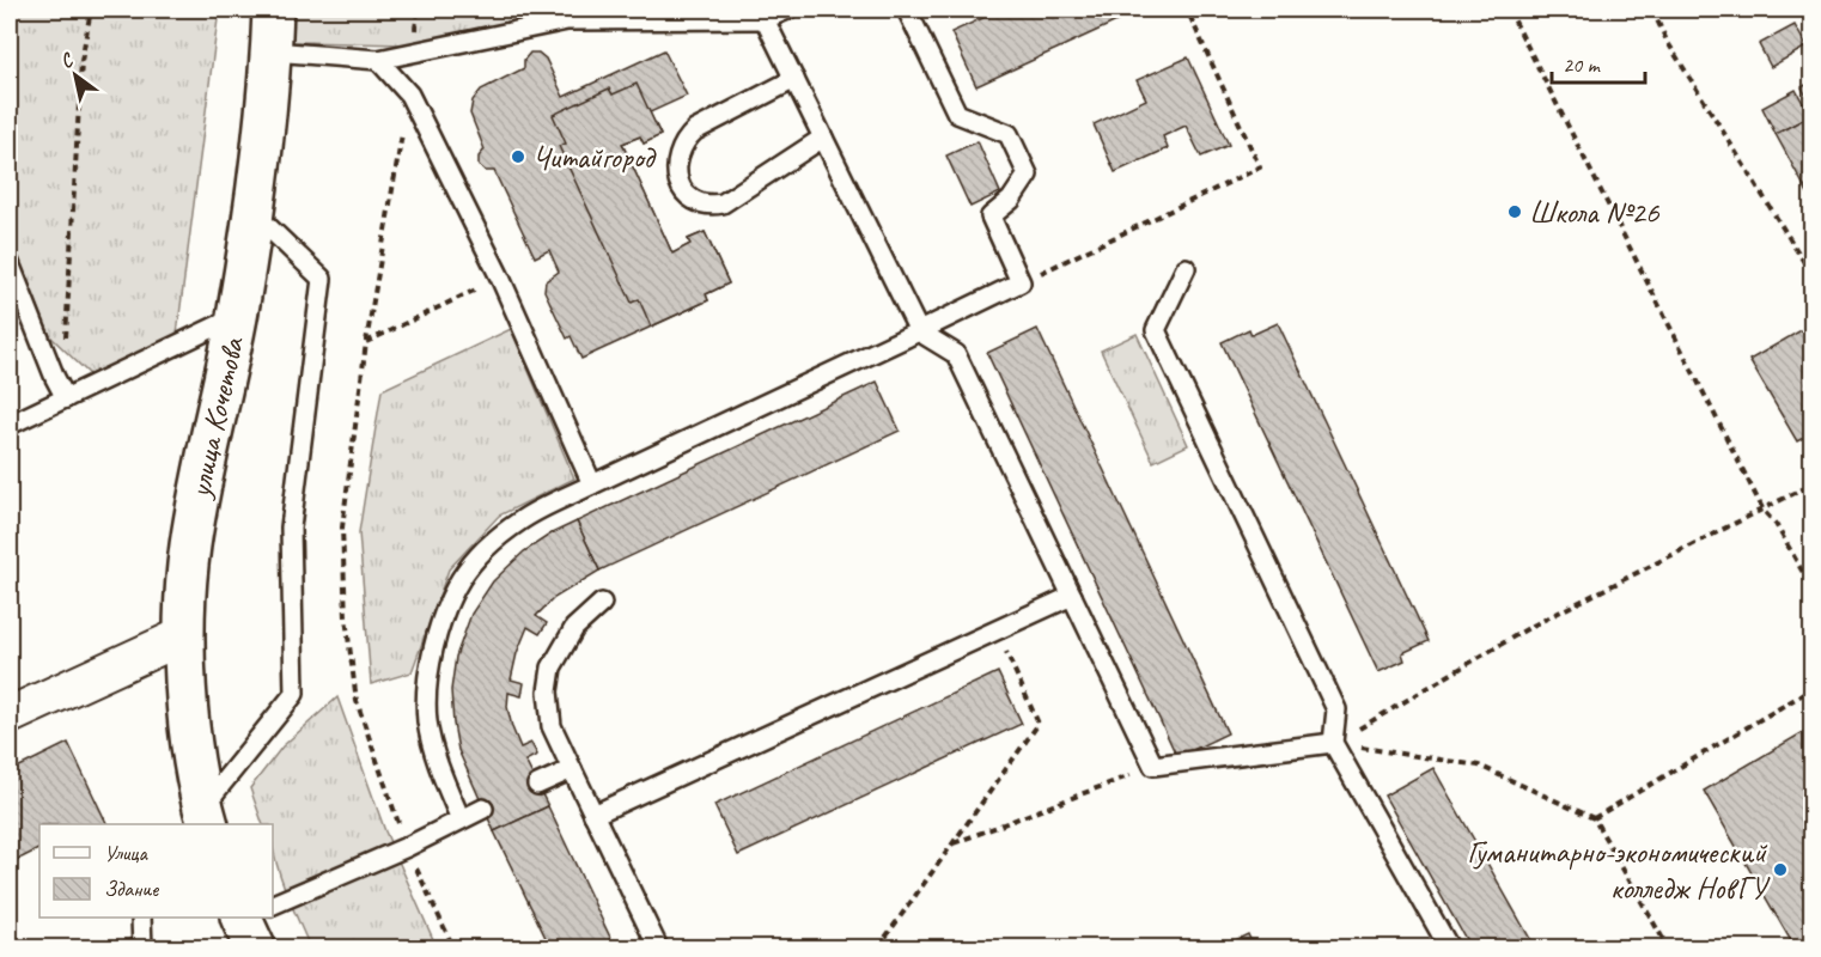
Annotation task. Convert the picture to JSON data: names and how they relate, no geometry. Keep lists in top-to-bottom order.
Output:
{
  "streets": {
    "main road": ["улица Кочетова"]
  },
  "places": ["Читайгород", "Школа №26", "Гуманитарно-экономический колледж НовГУ"],
  "legend": ["Улица", "Здание"],
  "scale_bar": "20 m",
  "north": "top left"
}
